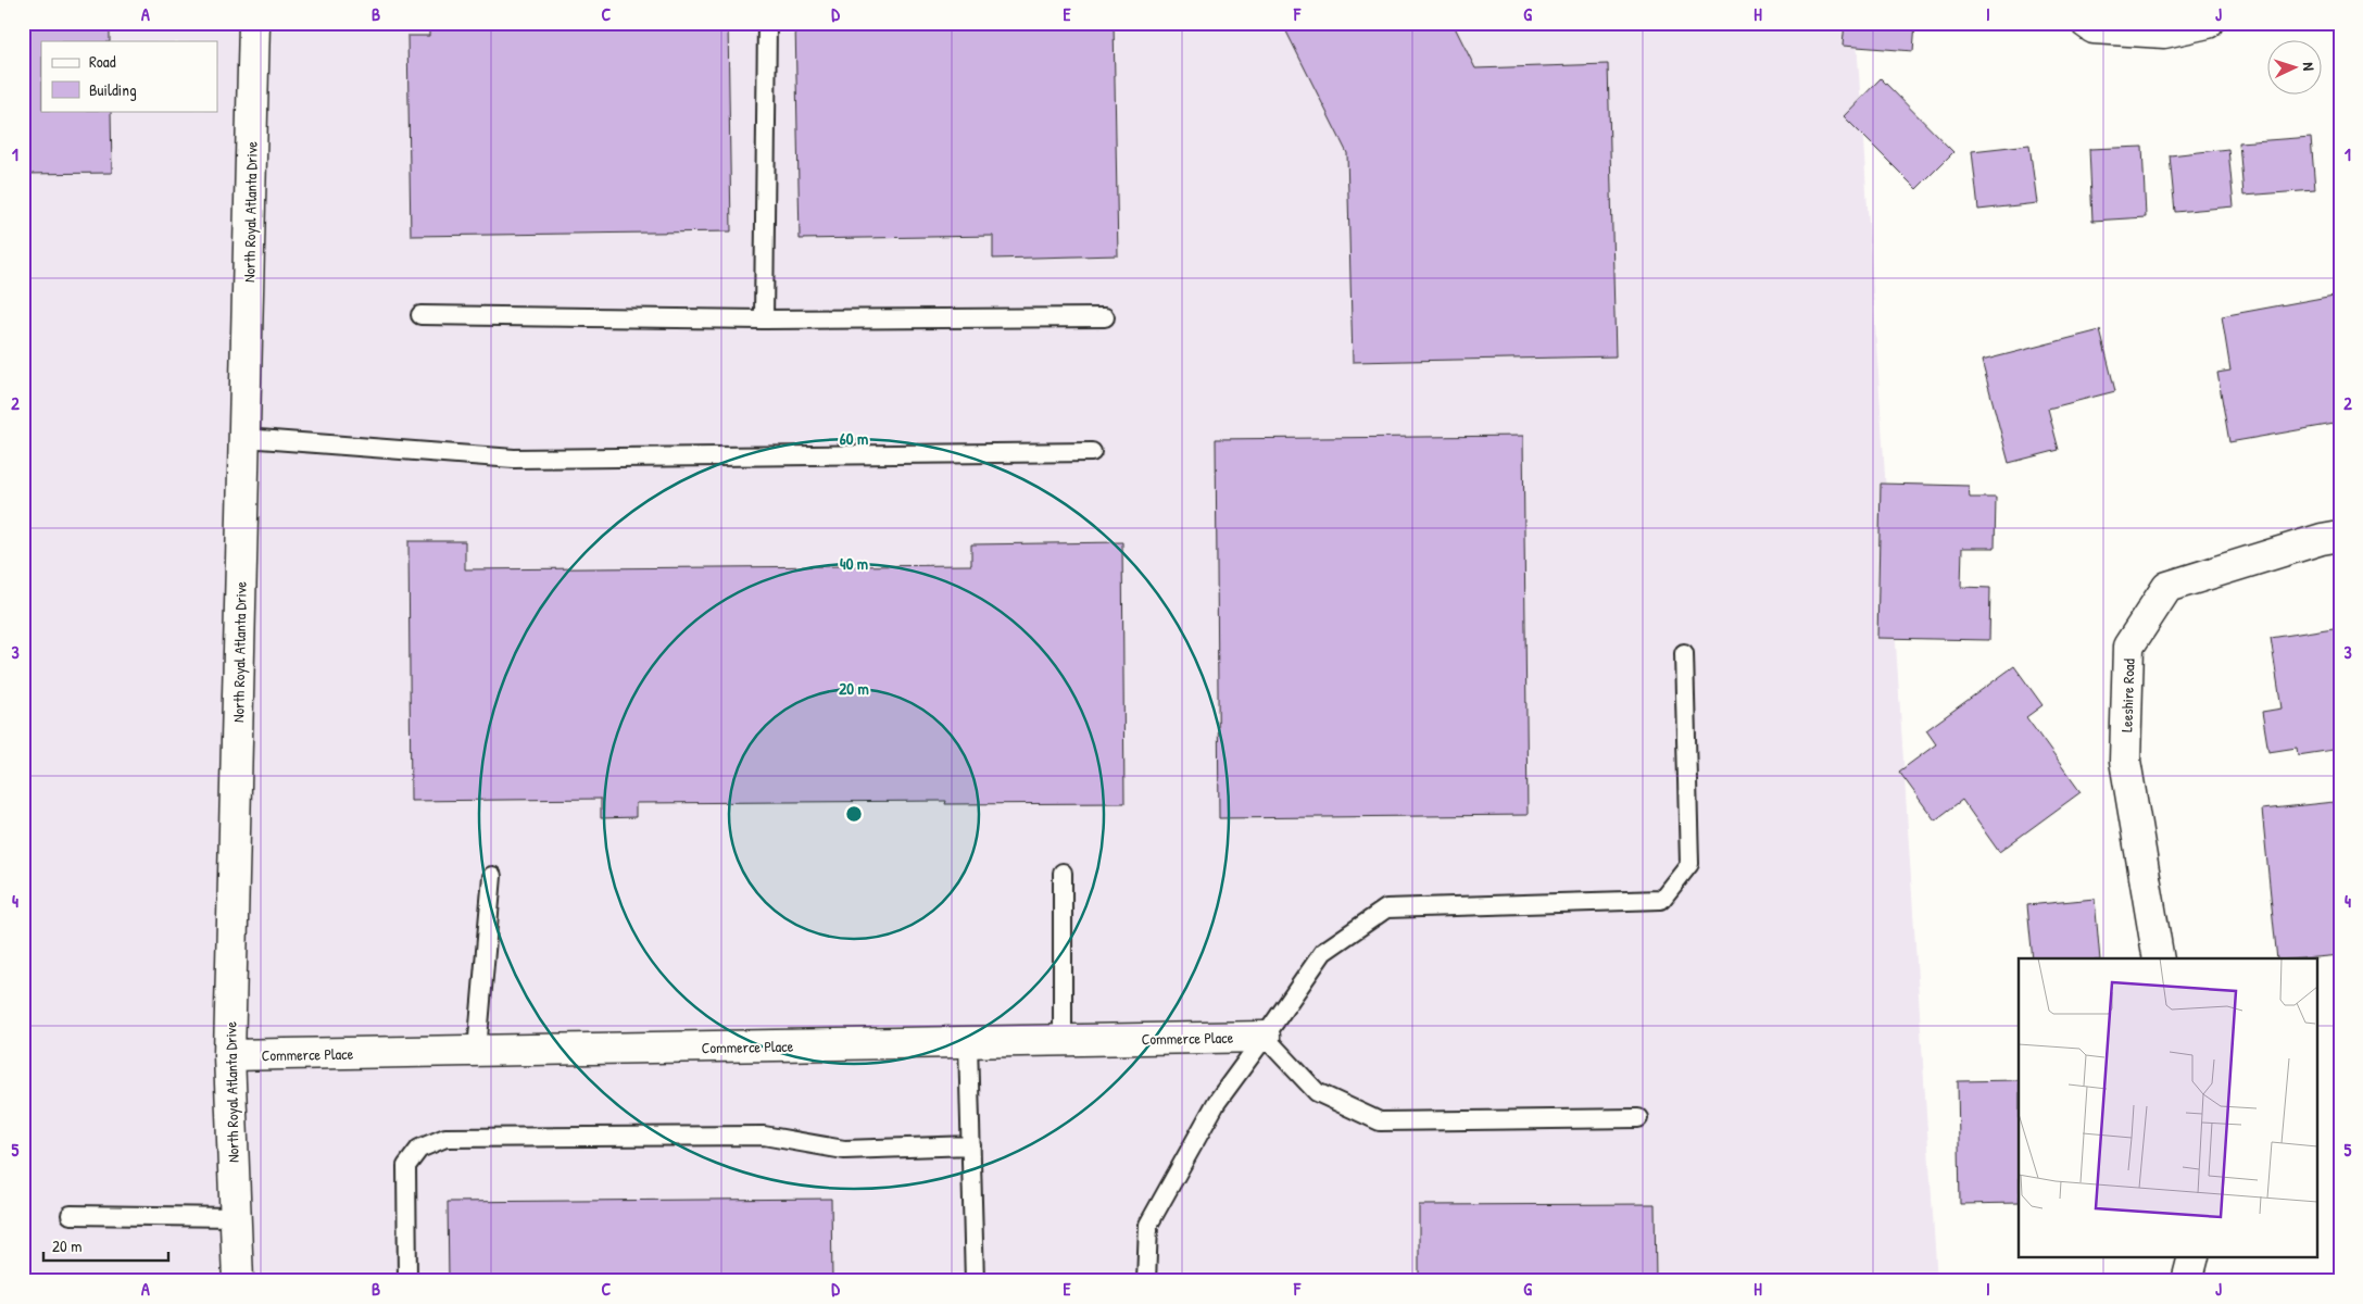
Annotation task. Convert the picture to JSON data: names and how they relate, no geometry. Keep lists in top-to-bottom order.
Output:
{
  "streets": {
    "street": ["North Royal Atlanta Drive", "Leeshire Road", "Commerce Place"]
  },
  "crossings": [
    ["North Royal Atlanta Drive", "Commerce Place"]
  ],
  "legend": ["Road", "Building"],
  "scale_bar": "20 m",
  "north": "right",
  "grid": {
    "columns": [
      "A",
      "B",
      "C",
      "D",
      "E",
      "F",
      "G",
      "H",
      "I",
      "J"
    ],
    "rows": [
      "1",
      "2",
      "3",
      "4",
      "5"
    ]
  },
  "rings": ["60 m", "40 m", "20 m"]
}
